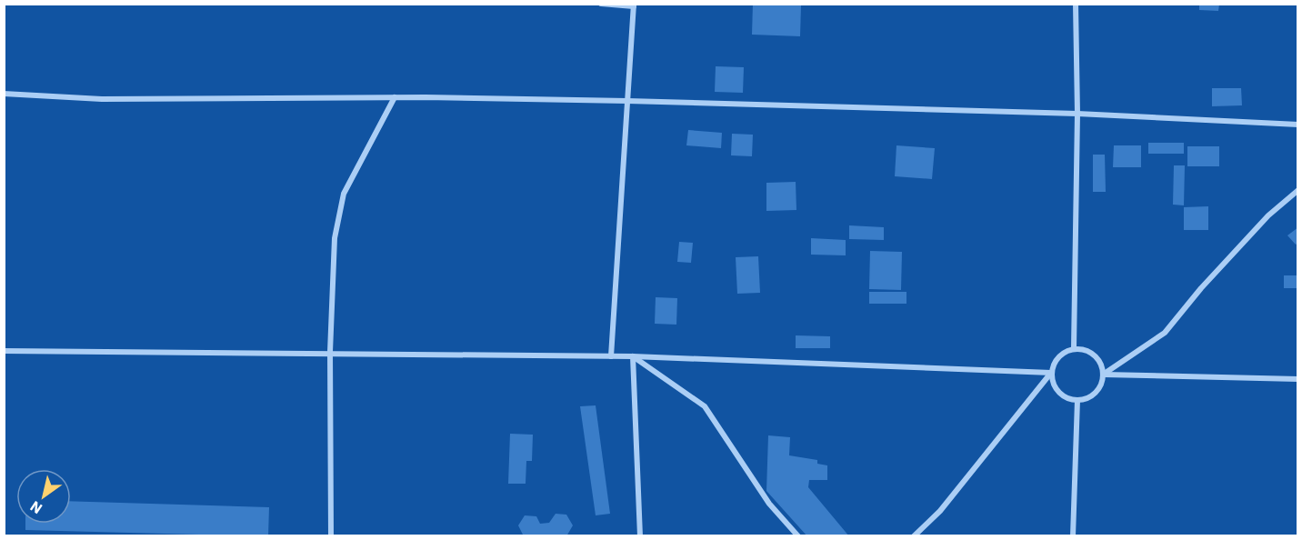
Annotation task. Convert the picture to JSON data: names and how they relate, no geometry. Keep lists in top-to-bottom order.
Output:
{
  "north": "bottom left"
}
